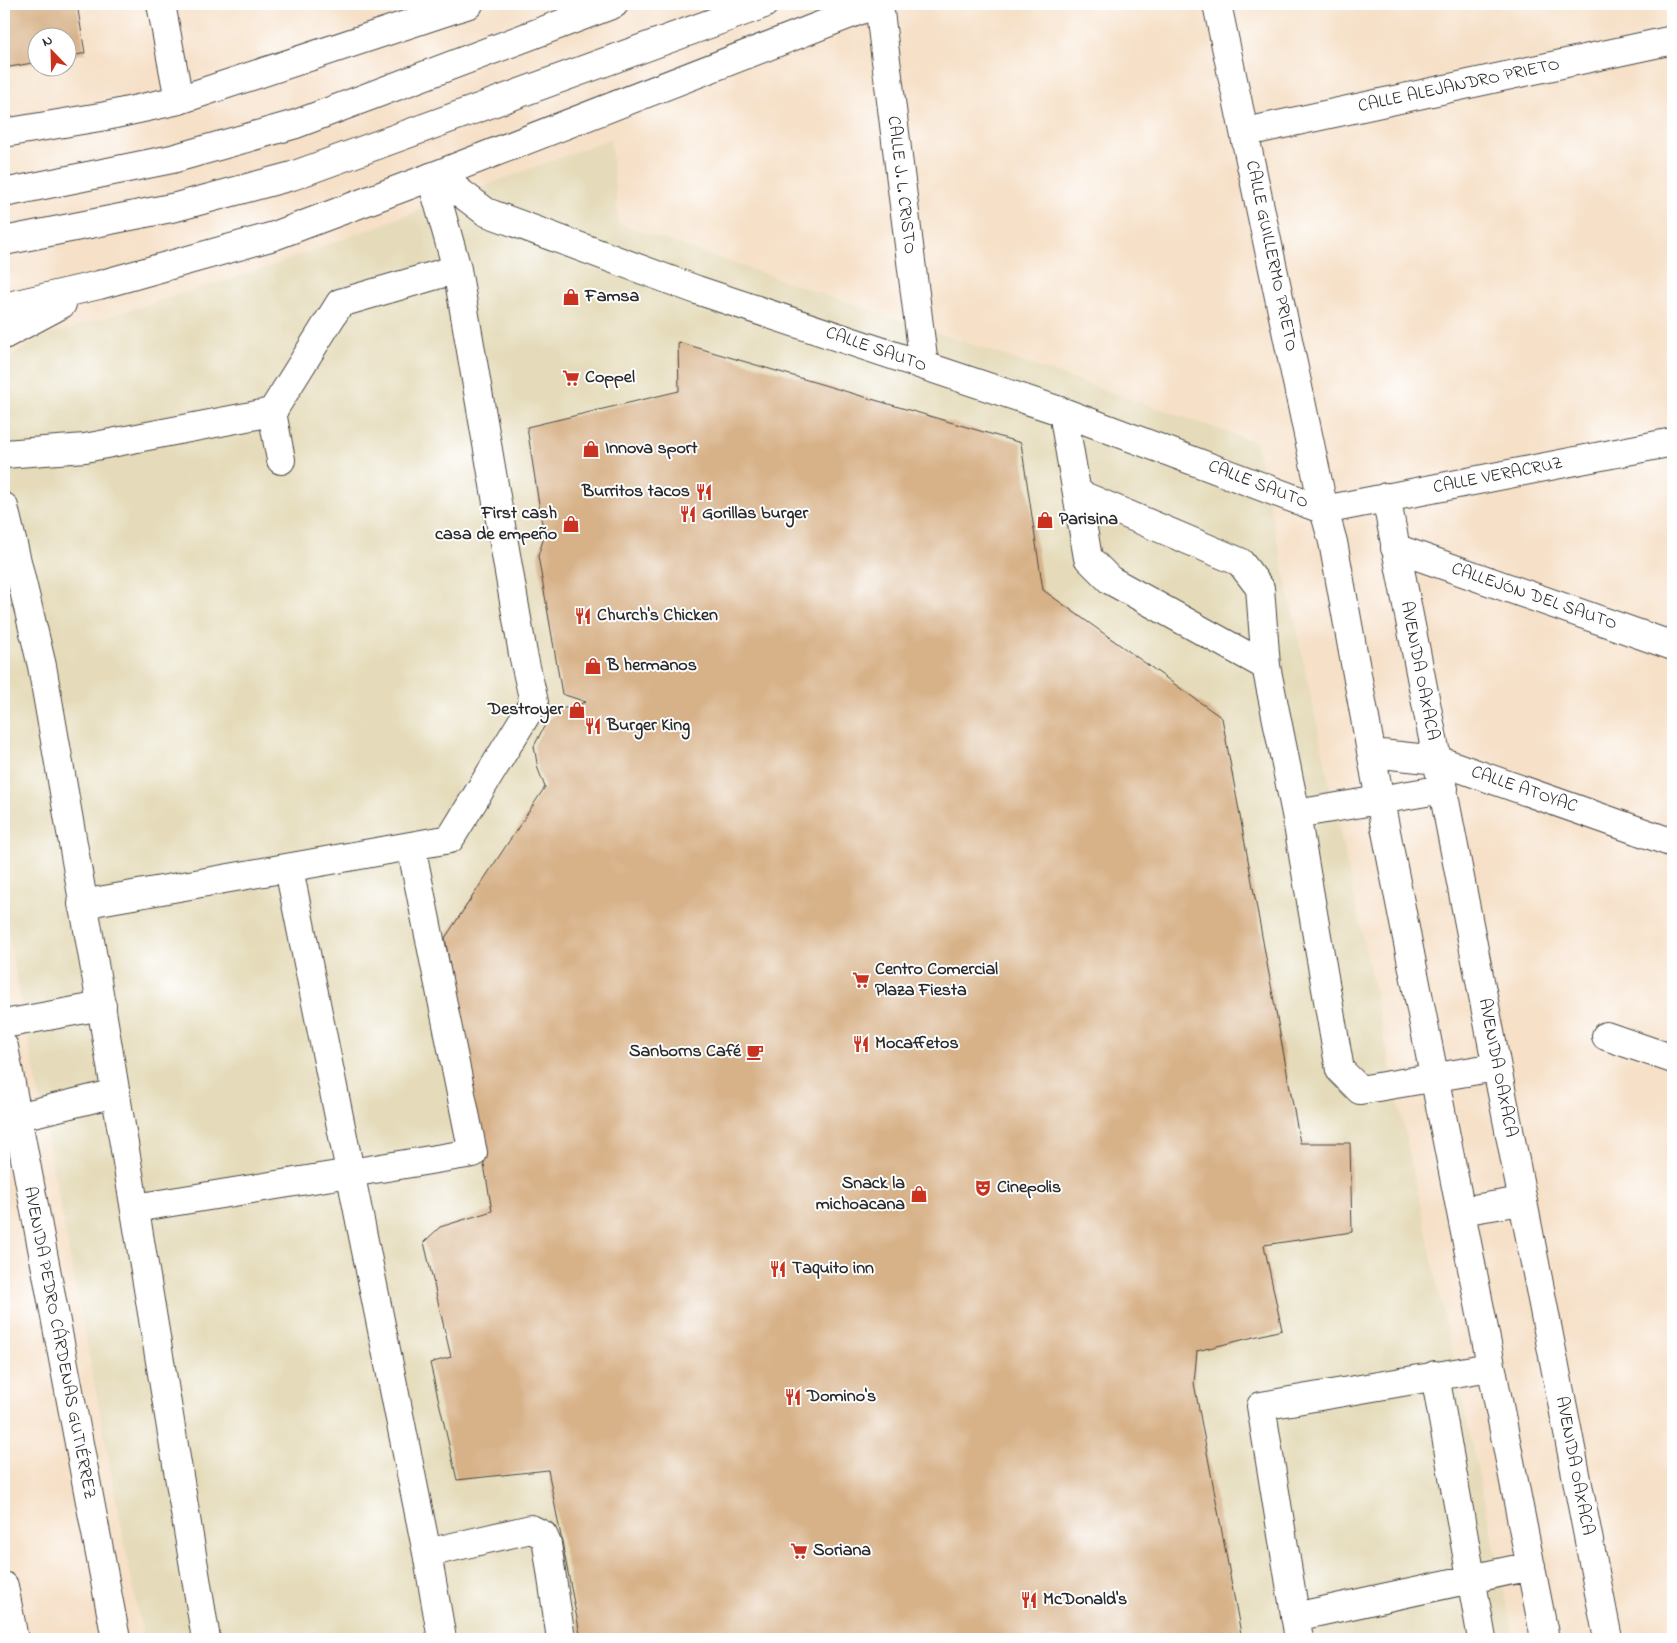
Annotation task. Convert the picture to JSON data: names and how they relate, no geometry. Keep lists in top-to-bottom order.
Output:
{
  "streets": {
    "main road": [
      "CALLE ALEJANDRO PRIETO",
      "CALLE J. L. CRISTO",
      "CALLE GUILLERMO PRIETO",
      "CALLE SAUTO",
      "CALLE VERACRUZ",
      "CALLEJÓN DEL SAUTO",
      "AVENIDA OAXACA",
      "CALLE ATOYAC",
      "AVENIDA PEDRO CÁRDENAS GUTIÉRREZ"
    ]
  },
  "crossings": [
    ["CALLE ALEJANDRO PRIETO", "CALLE GUILLERMO PRIETO"],
    ["CALLE J. L. CRISTO", "CALLE SAUTO"],
    ["CALLE GUILLERMO PRIETO", "CALLE SAUTO"],
    ["CALLE GUILLERMO PRIETO", "CALLE VERACRUZ"],
    ["CALLE SAUTO", "CALLE VERACRUZ"],
    ["CALLE VERACRUZ", "AVENIDA OAXACA"],
    ["CALLEJÓN DEL SAUTO", "AVENIDA OAXACA"],
    ["AVENIDA OAXACA", "CALLE ATOYAC"]
  ],
  "places": {
    "shop": [
      "Famsa",
      "Innova sport",
      "Parisina",
      "First cash casa de empeño",
      "B hermanos",
      "Destroyer",
      "Snack la michoacana"
    ],
    "supermarket": ["Coppel", "Centro Comercial Plaza Fiesta", "Soriana"],
    "restaurant": [
      "Burritos tacos",
      "Gorillas burger",
      "Church's Chicken",
      "Burger King",
      "Mocaffetos",
      "Taquito inn",
      "Domino's",
      "McDonald's"
    ],
    "cafe": ["Sanborns Café"],
    "theatre": ["Cinepolis"]
  },
  "north": "top left"
}
